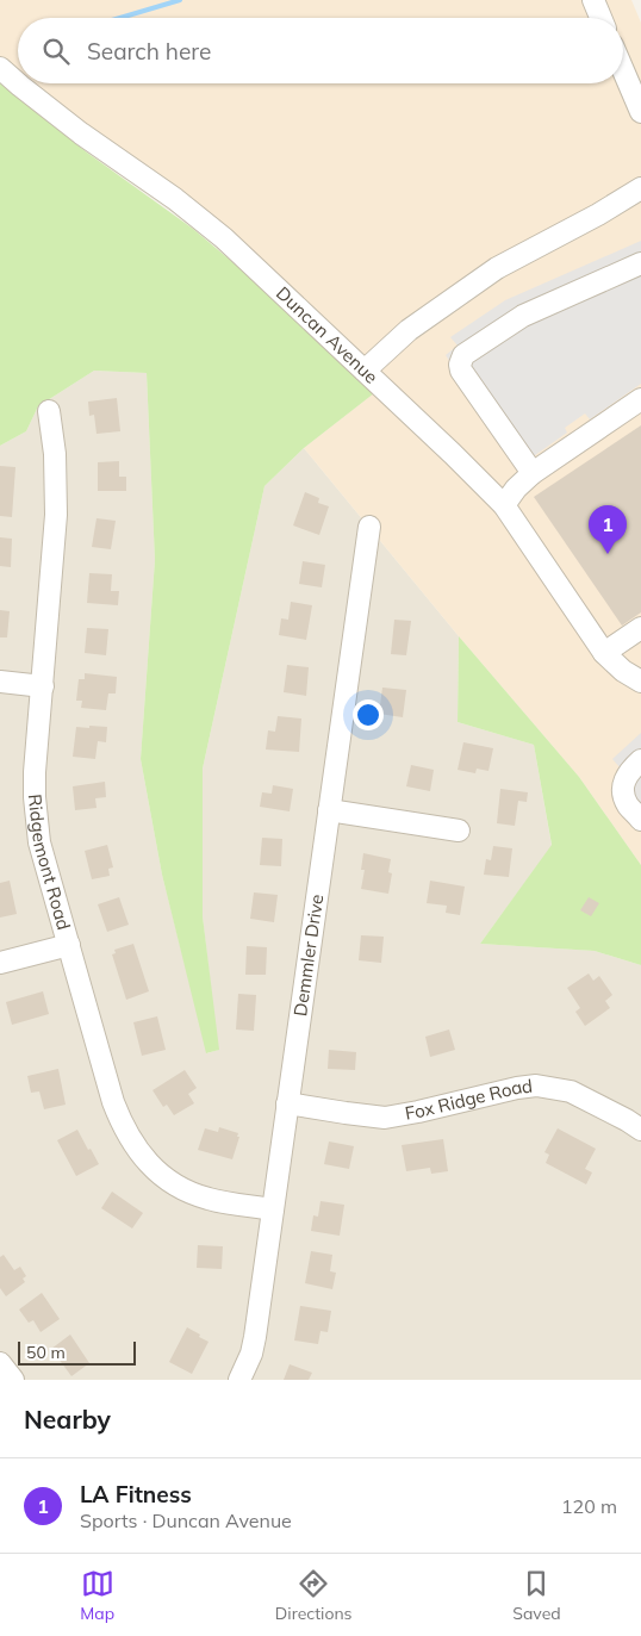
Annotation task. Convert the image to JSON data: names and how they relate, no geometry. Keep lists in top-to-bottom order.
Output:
{
  "streets": {
    "street": [
      "Duncan Avenue",
      "Ridgemont Road",
      "Demmler Drive",
      "Fox Ridge Road"
    ]
  },
  "crossings": [
    ["Ridgemont Road", "Demmler Drive"],
    ["Demmler Drive", "Fox Ridge Road"]
  ],
  "scale_bar": "50 m",
  "page": {
    "search": "Search here",
    "pins": "1",
    "scale": "50 m",
    "heading": "Nearby",
    "list": [
      {
        "mark": "1",
        "name": "LA Fitness",
        "note": "Sports · Duncan Avenue",
        "value": "120 m"
      }
    ],
    "nav": ["Map", "Directions", "Saved"]
  }
}
